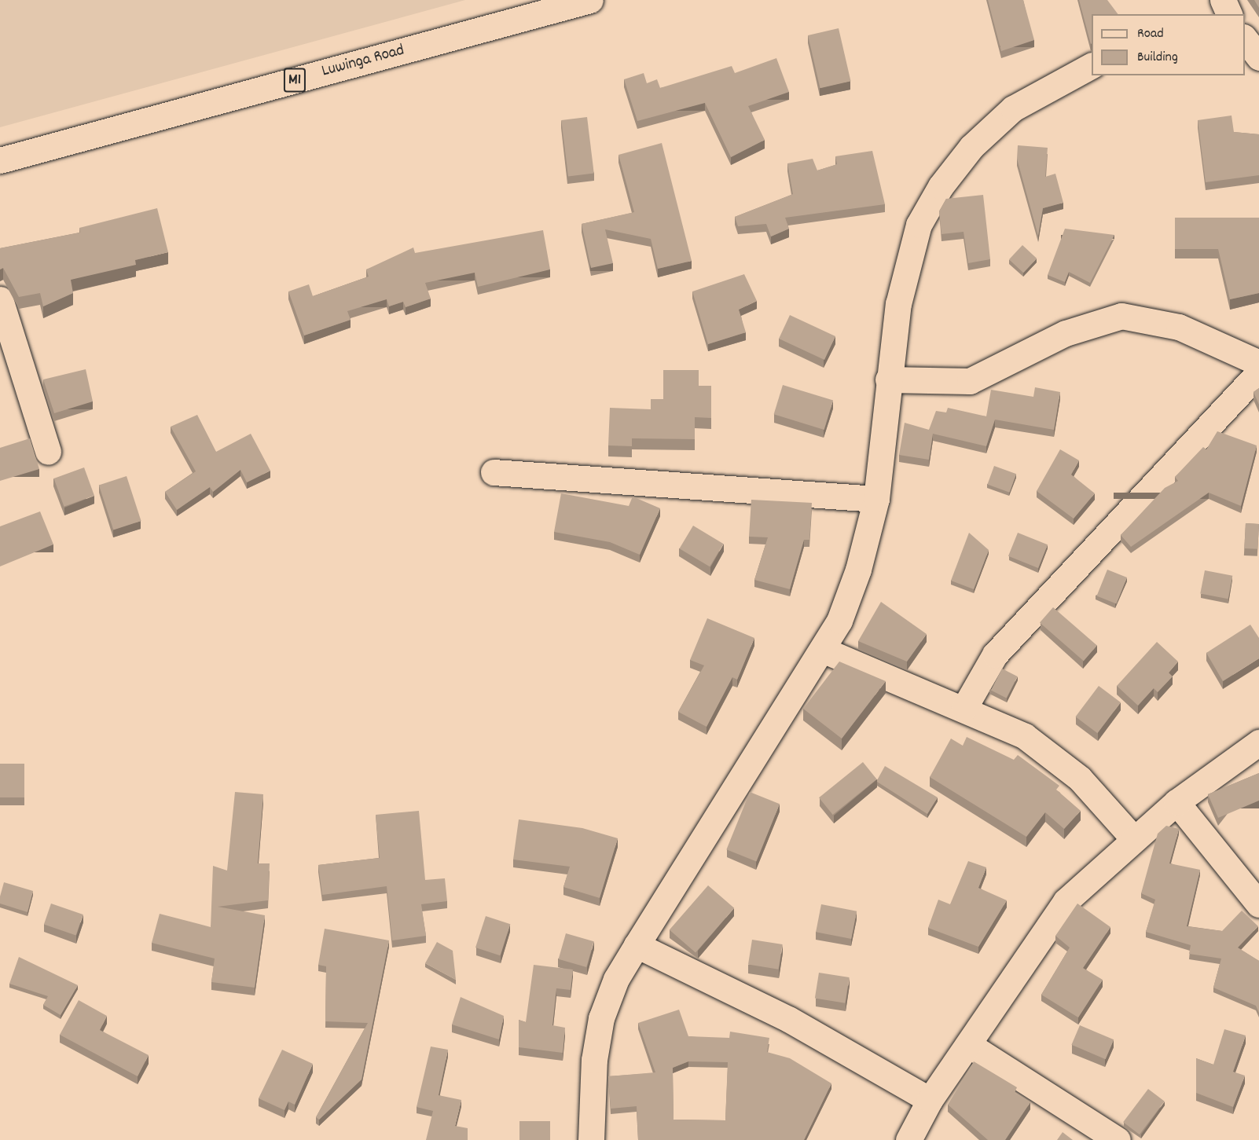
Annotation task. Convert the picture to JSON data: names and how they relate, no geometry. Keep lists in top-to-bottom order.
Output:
{
  "streets": {
    "main road": ["Luwinga Road", "M1"]
  },
  "legend": ["Road", "Building"]
}
